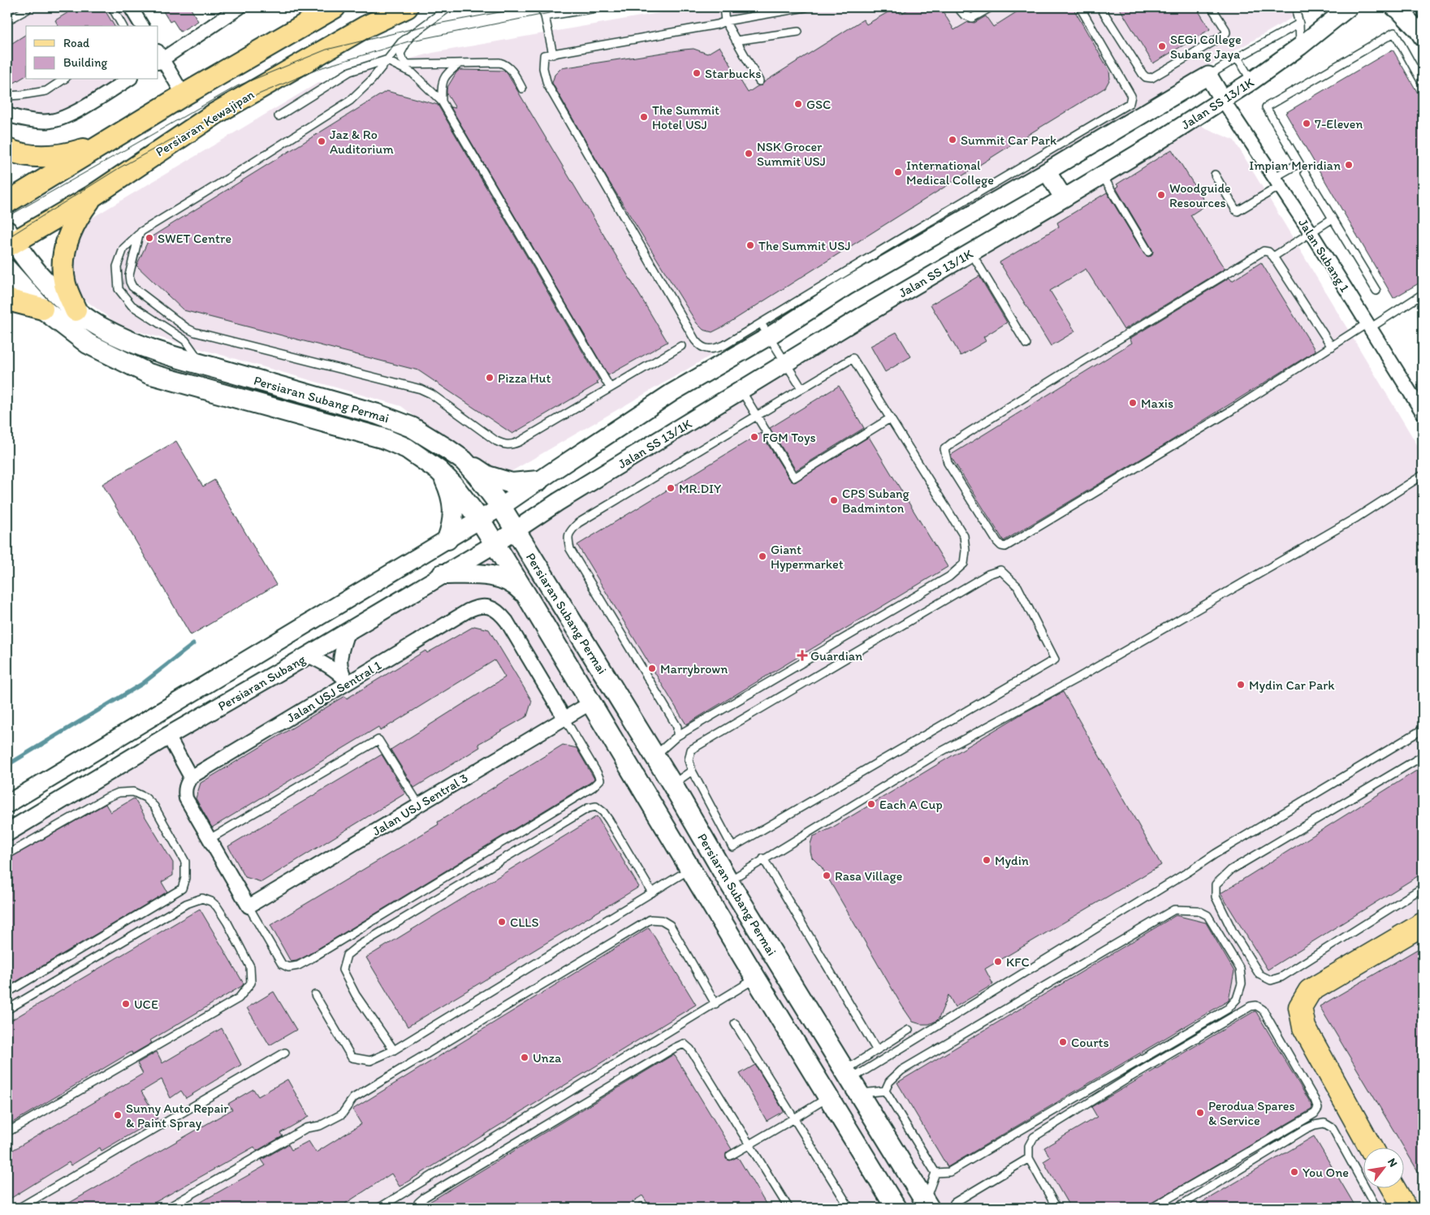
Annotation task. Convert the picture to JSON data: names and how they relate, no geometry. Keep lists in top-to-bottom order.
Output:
{
  "streets": {
    "main road": ["Persiaran Kewajipan", "Persiaran Subang Permai"],
    "street": [
      "Jalan SS 13/1K",
      "Jalan Subang 1",
      "Persiaran Subang",
      "Jalan USJ Sentral 1",
      "Jalan USJ Sentral 3"
    ]
  },
  "crossings": [
    ["Jalan SS 13/1K", "Jalan Subang 1"],
    ["Jalan SS 13/1K", "Persiaran Subang Permai"],
    ["Jalan SS 13/1K", "Persiaran Subang"],
    ["Persiaran Kewajipan", "Persiaran Subang Permai"],
    ["Persiaran Subang Permai", "Persiaran Subang"],
    ["Persiaran Subang Permai", "Jalan USJ Sentral 3"],
    ["Jalan USJ Sentral 1", "Jalan USJ Sentral 3"]
  ],
  "places": {
    "other": [
      "SEGi College Subang Jaya",
      "Starbucks",
      "GSC",
      "The Summit Hotel USJ",
      "7-Eleven",
      "Summit Car Park",
      "Jaz & Ro Auditorium",
      "NSK Grocer Summit USJ",
      "Impian Meridian",
      "International Medical College",
      "Woodguide Resources",
      "SWET Centre",
      "The Summit USJ",
      "Pizza Hut",
      "Maxis",
      "FGM Toys",
      "MR.DIY",
      "CPS Subang Badminton",
      "Giant Hypermarket",
      "Marrybrown",
      "Mydin Car Park",
      "Each A Cup",
      "Mydin",
      "Rasa Village",
      "CLLS",
      "KFC",
      "UCE",
      "Courts",
      "Unza",
      "Perodua Spares & Service",
      "Sunny Auto Repair & Paint Spray",
      "You One"
    ],
    "health": ["Guardian"]
  },
  "legend": ["Road", "Building"],
  "north": "top right"
}
